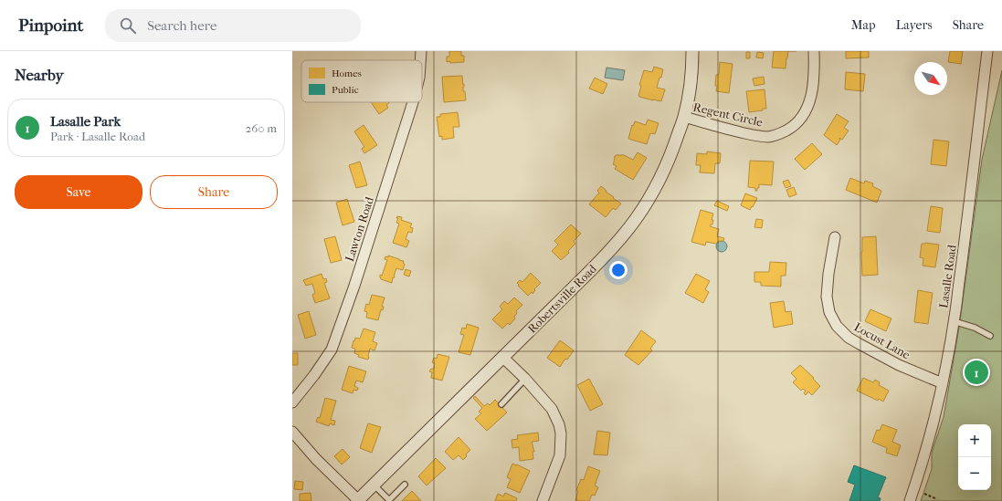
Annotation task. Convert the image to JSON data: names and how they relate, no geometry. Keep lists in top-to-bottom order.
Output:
{
  "streets": {
    "street": [
      "Regent Circle",
      "Lawton Road",
      "Lasalle Road",
      "Robertsville Road",
      "Locust Lane"
    ]
  },
  "crossings": [
    ["Regent Circle", "Robertsville Road"],
    ["Lasalle Road", "Locust Lane"]
  ],
  "legend": ["Homes", "Public"],
  "north": "bottom right",
  "page": {
    "header": "Pinpoint",
    "search": "Search here",
    "nav": ["Map", "Layers", "Share"],
    "heading": "Nearby",
    "list": [
      {
        "mark": "1",
        "name": "Lasalle Park",
        "note": "Park · Lasalle Road",
        "value": "260 m"
      }
    ],
    "buttons": ["Save", "Share"],
    "pins": "1",
    "map_buttons": ["+", "−"]
  }
}
